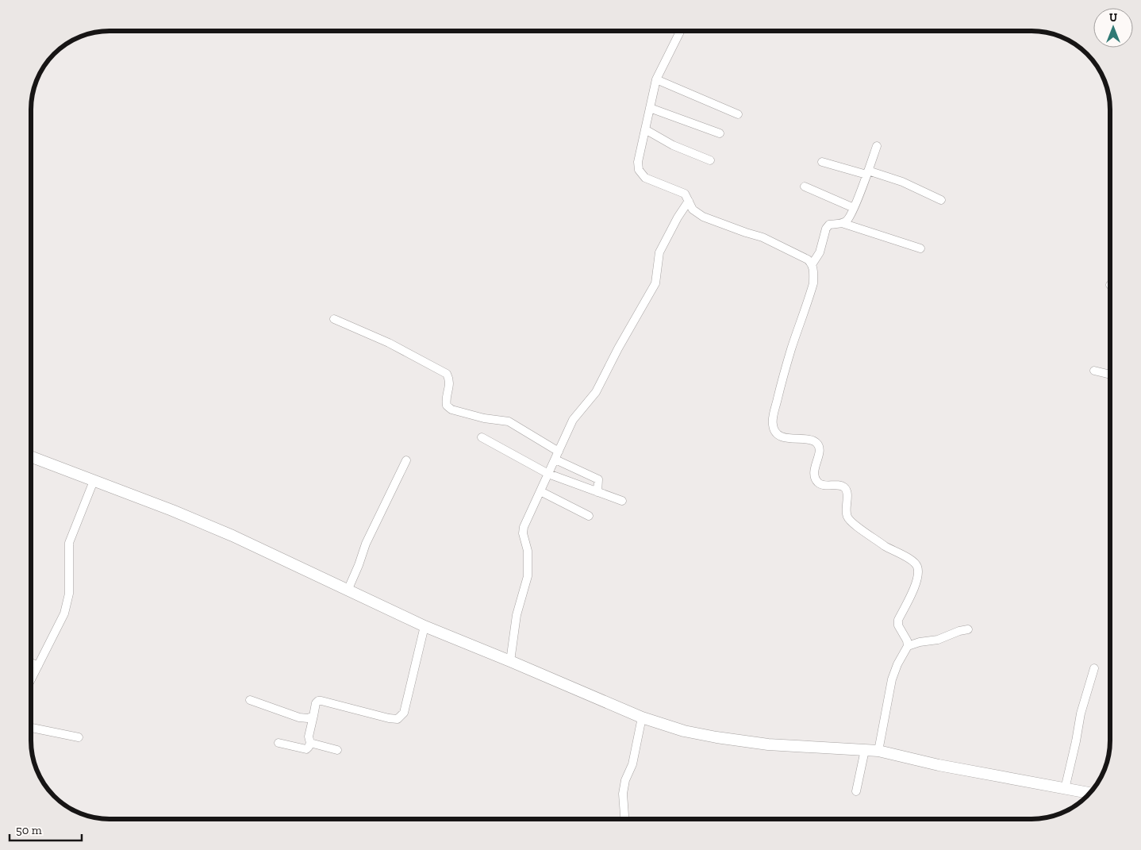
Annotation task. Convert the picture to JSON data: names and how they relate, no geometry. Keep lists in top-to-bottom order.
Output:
{
  "scale_bar": "50 m",
  "north": "top"
}
